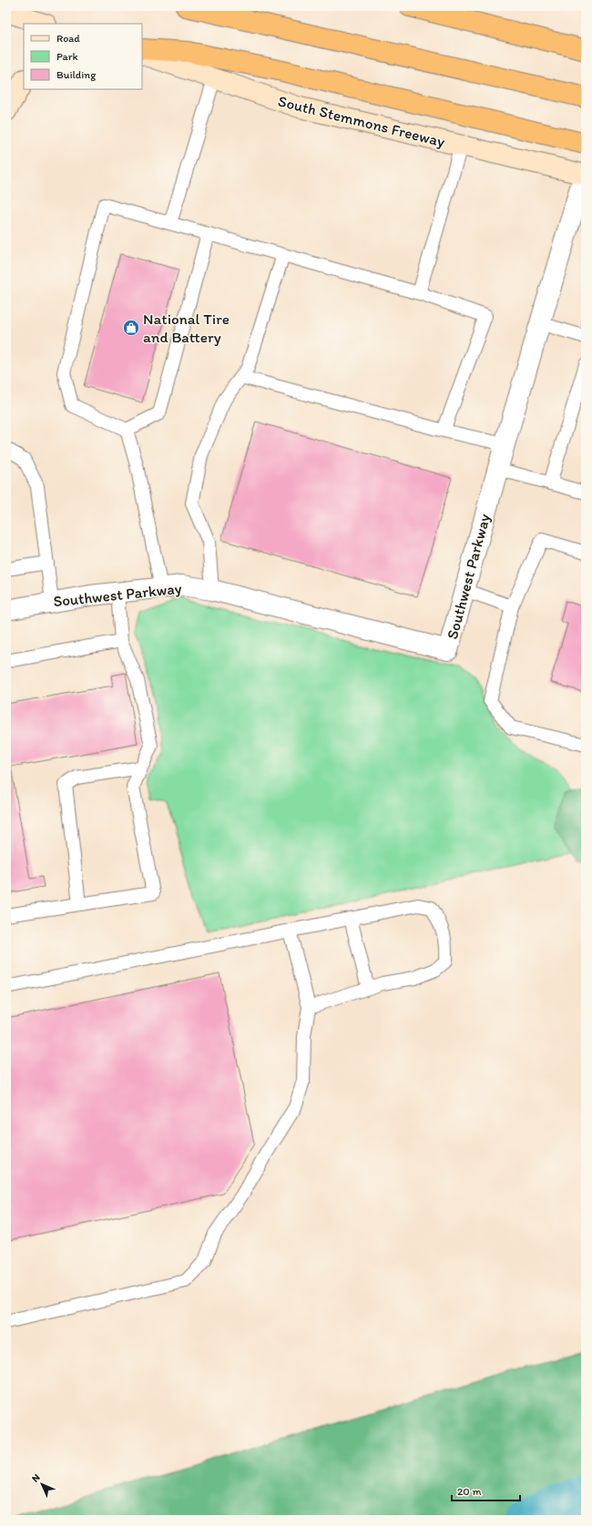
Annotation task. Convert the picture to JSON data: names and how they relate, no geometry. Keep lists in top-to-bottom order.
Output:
{
  "streets": {
    "main road": ["South Stemmons Freeway"],
    "street": ["Southwest Parkway"]
  },
  "crossings": [
    ["South Stemmons Freeway", "Southwest Parkway"]
  ],
  "places": {
    "shop": ["National Tire and Battery"]
  },
  "legend": ["Road", "Park", "Building"],
  "scale_bar": "20 m",
  "north": "top left"
}
